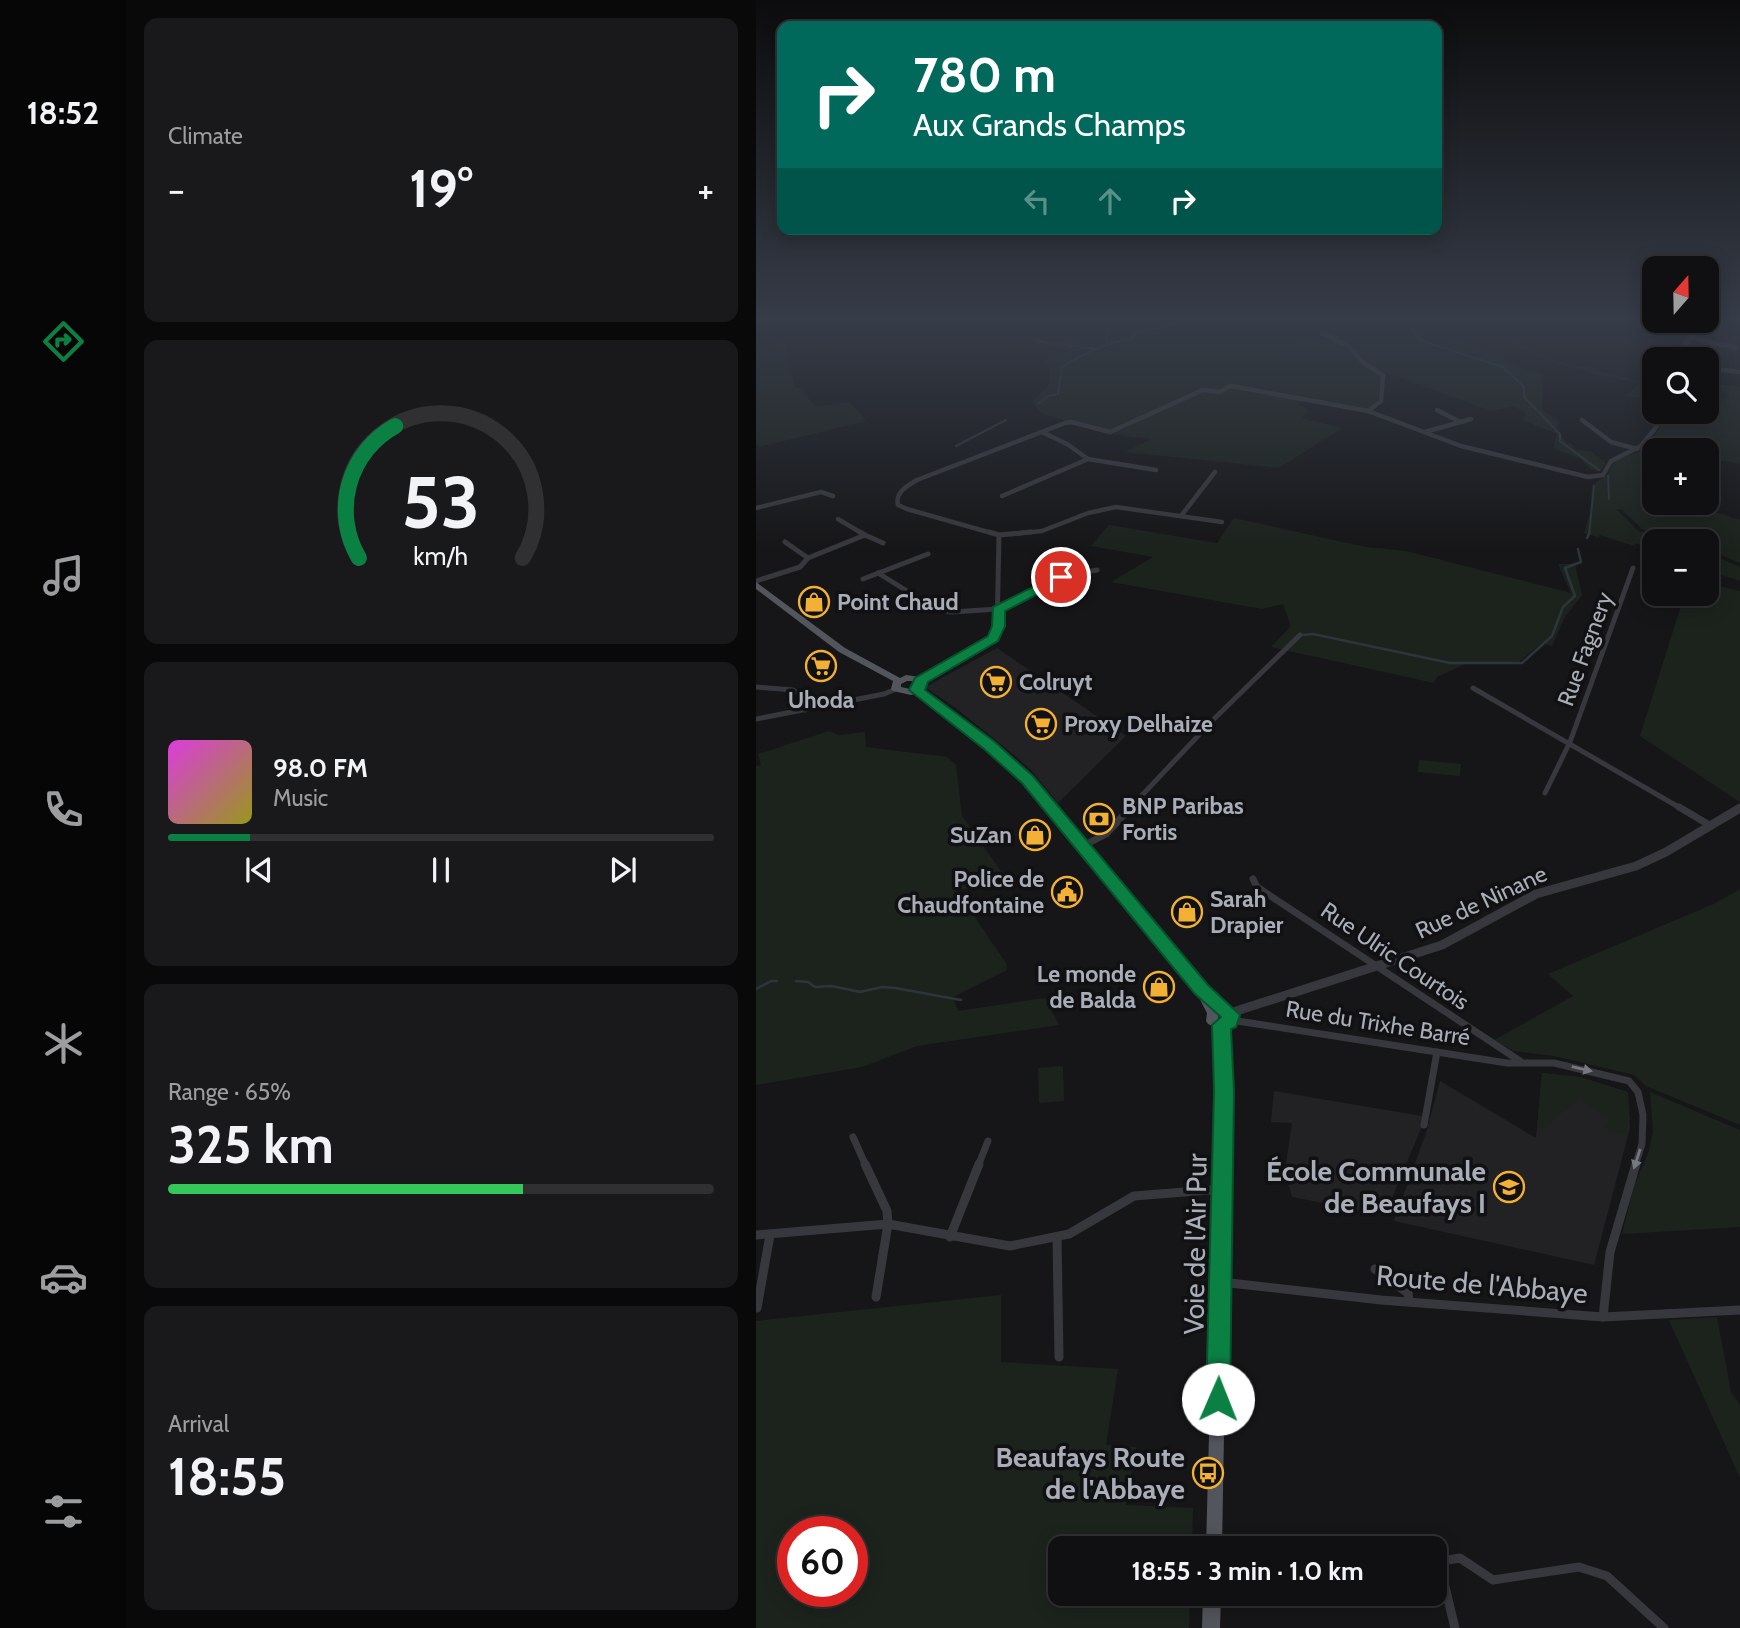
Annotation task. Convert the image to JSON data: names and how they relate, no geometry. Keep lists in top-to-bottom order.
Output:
{
  "streets": {
    "main road": ["Voie de l'Air Pur"],
    "street": [
      "Rue Fagnery",
      "Rue de Ninane",
      "Rue Ulric Courtois",
      "Rue du Trixhe Barré",
      "Route de l'Abbaye"
    ]
  },
  "crossings": [
    ["Rue Fagnery", "Rue de Ninane"],
    ["Rue de Ninane", "Rue Ulric Courtois"],
    ["Rue de Ninane", "Rue du Trixhe Barré"],
    ["Rue de Ninane", "Voie de l'Air Pur"],
    ["Rue Ulric Courtois", "Rue du Trixhe Barré"],
    ["Rue du Trixhe Barré", "Voie de l'Air Pur"],
    ["Rue du Trixhe Barré", "Route de l'Abbaye"],
    ["Voie de l'Air Pur", "Route de l'Abbaye"]
  ],
  "places": {
    "shop": [
      "Point Chaud",
      "SuZan",
      "Sarah Drapier",
      "Le monde de Balda"
    ],
    "supermarket": ["Uhoda", "Colruyt", "Proxy Delhaize"],
    "bank": ["BNP Paribas Fortis"],
    "public building": ["Police de Chaudfontaine"],
    "school or university": ["École Communale de Beaufays I"],
    "bus stop": ["Beaufays Route de l'Abbaye"]
  },
  "north": "top",
  "page": {
    "tabs": "18:52",
    "tile": [
      "Climate",
      ["Range · 65%", "325 km"],
      ["Arrival", "18:55"]
    ],
    "turn": ["780 m", "Aux Grands Champs"],
    "heat": ["−", "19°", "+"],
    "map_buttons": ["+", "−"],
    "song": ["98.0 FM", "Music"],
    "limit": "60",
    "trip": "18:55 · 3 min · 1.0 km",
    "gauge": ["53", "km/h"]
  }
}
